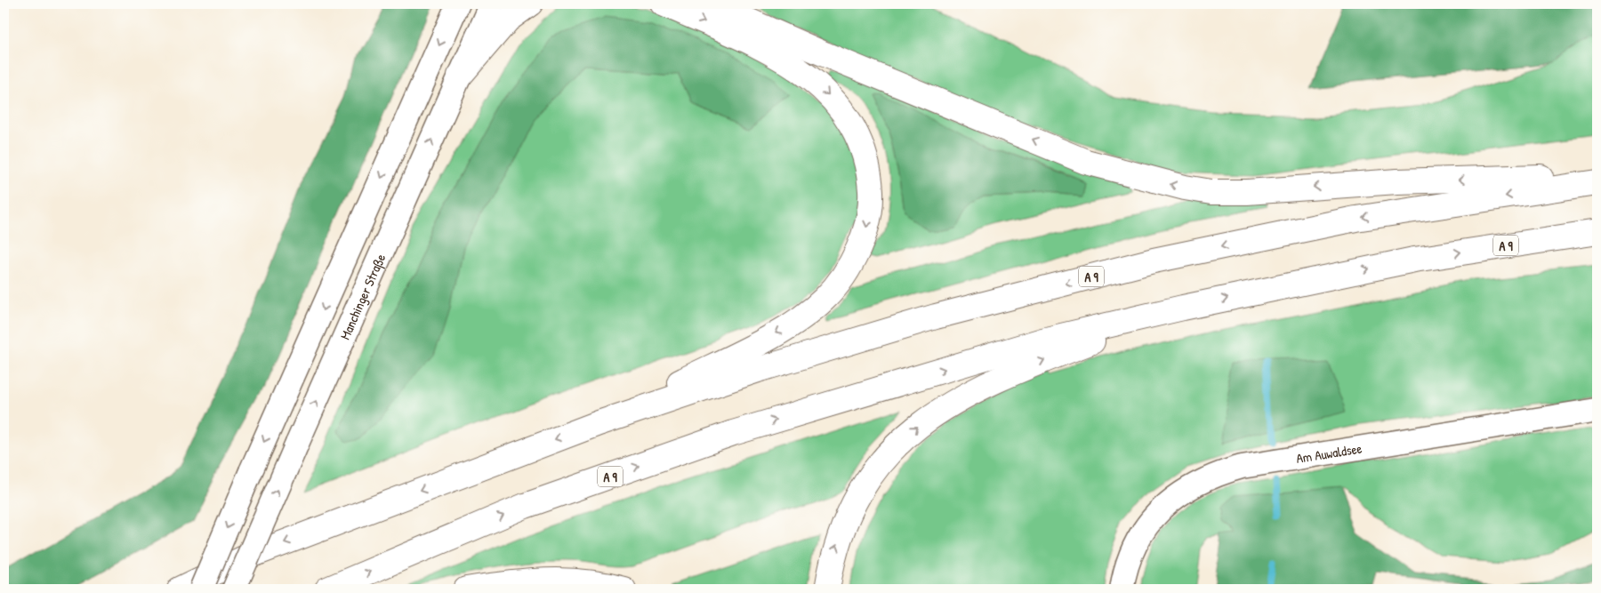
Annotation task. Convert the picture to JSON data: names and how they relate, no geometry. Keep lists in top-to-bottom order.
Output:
{
  "streets": {
    "highway": ["A 9"],
    "main road": ["Manchinger Straße", "Am Auwaldsee"]
  }
}
